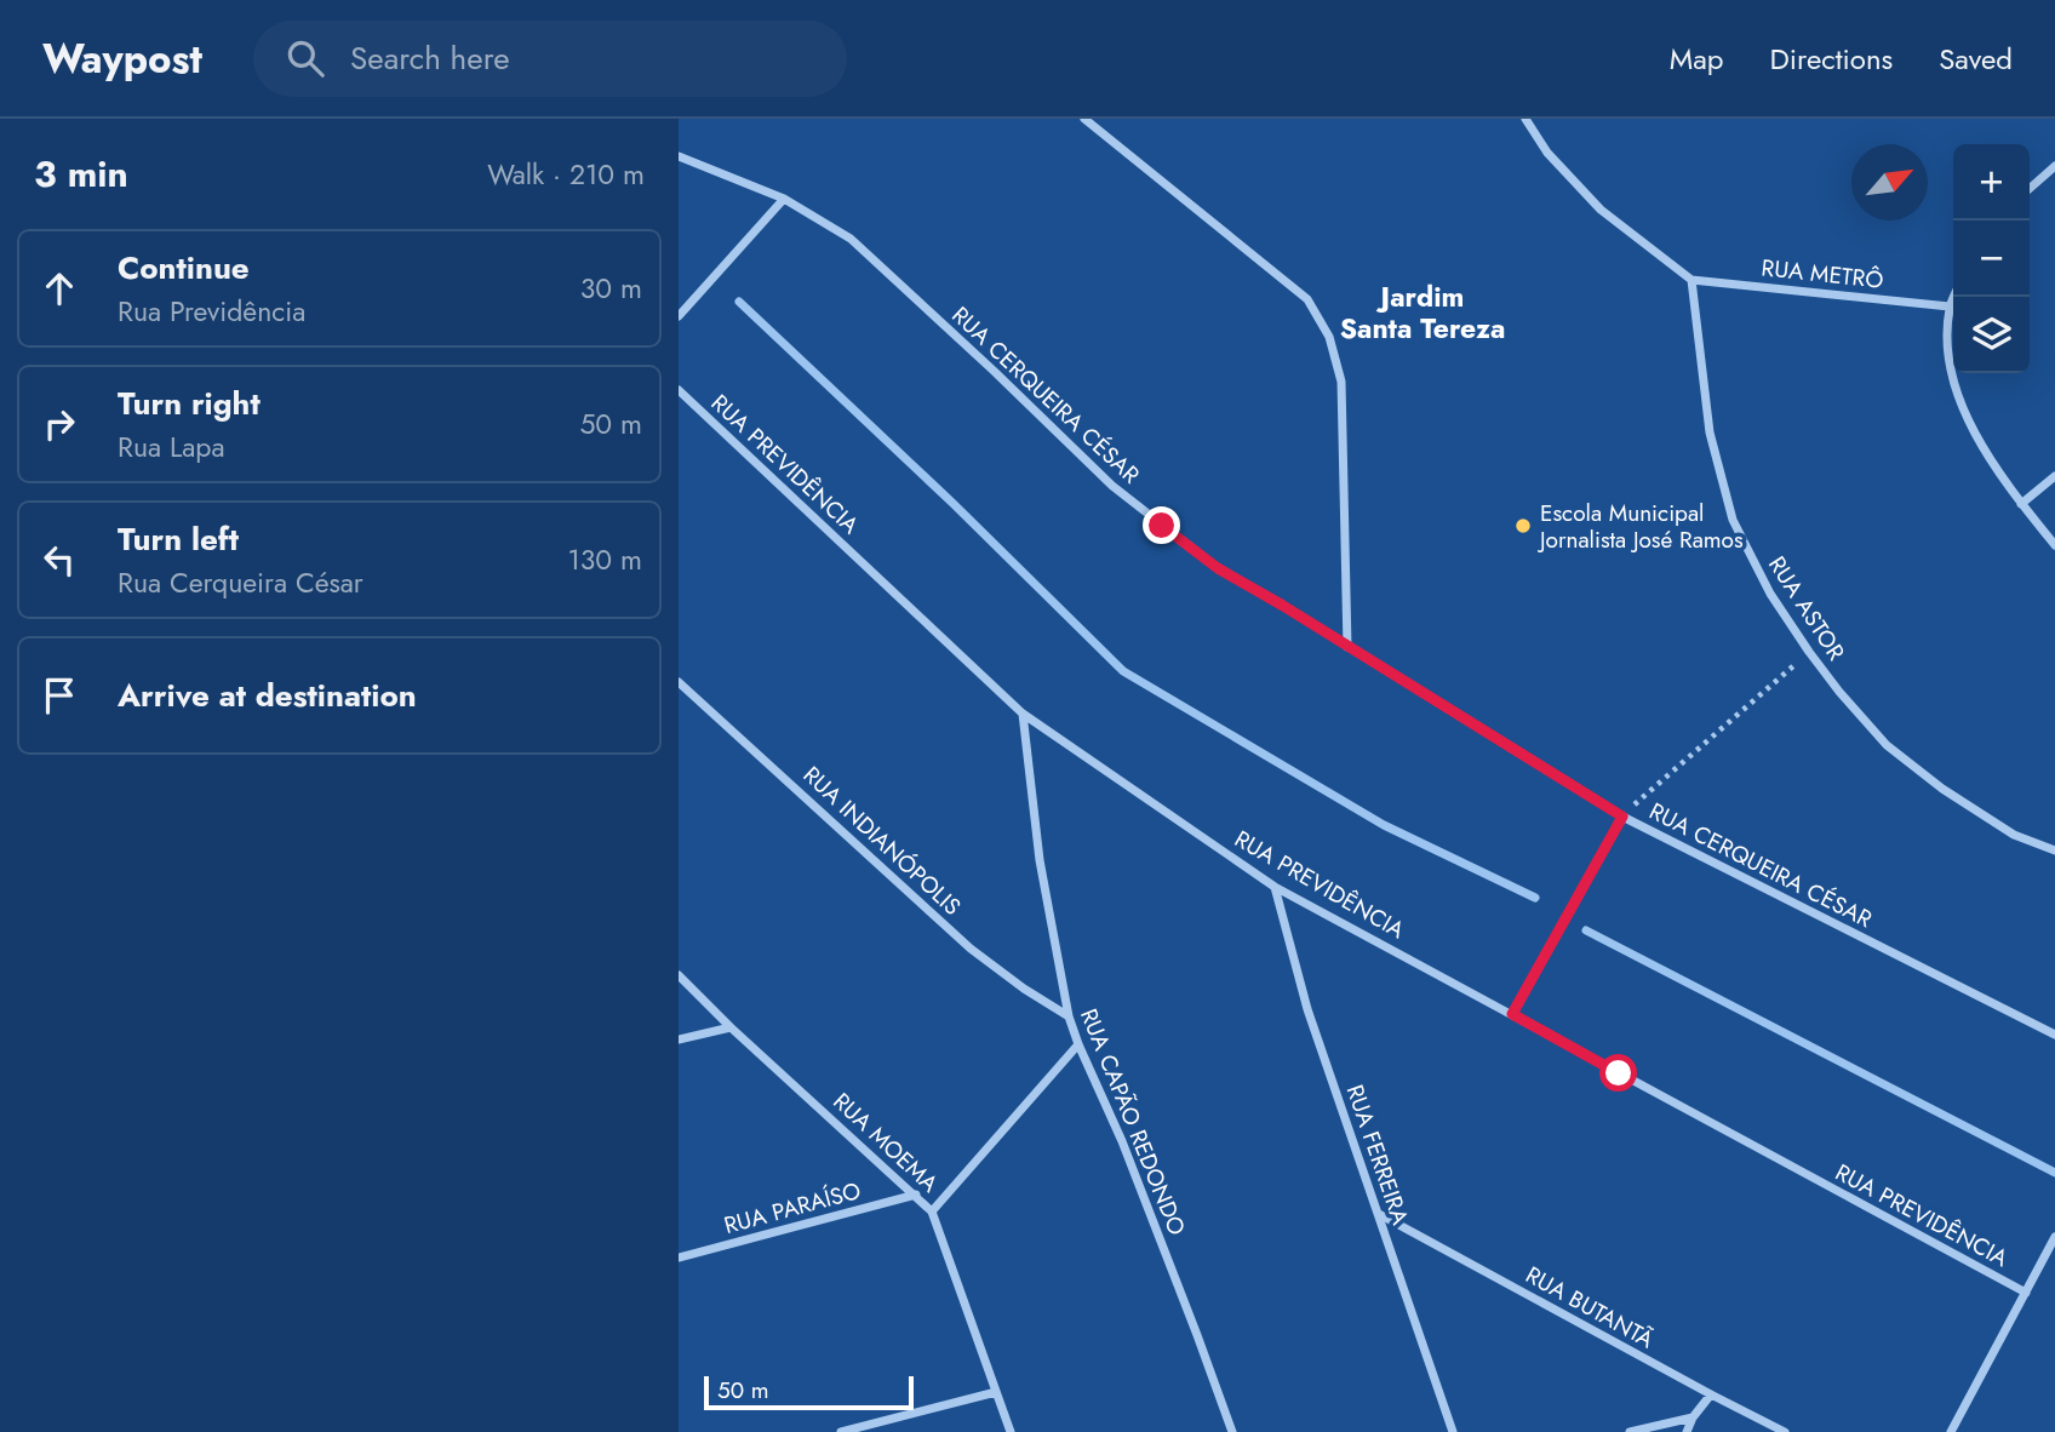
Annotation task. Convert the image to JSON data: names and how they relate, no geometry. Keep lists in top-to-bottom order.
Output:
{
  "streets": {
    "street": [
      "RUA METRÔ",
      "RUA CERQUEIRA CÉSAR",
      "RUA PREVIDÊNCIA",
      "RUA ASTOR",
      "RUA INDIANÓPOLIS",
      "RUA CAPÃO REDONDO",
      "RUA MOEMA",
      "RUA FERREIRA",
      "RUA PARAÍSO",
      "RUA BUTANTÃ"
    ]
  },
  "crossings": [
    ["RUA METRÔ", "RUA ASTOR"],
    ["RUA PREVIDÊNCIA", "RUA CAPÃO REDONDO"],
    ["RUA PREVIDÊNCIA", "RUA FERREIRA"],
    ["RUA INDIANÓPOLIS", "RUA CAPÃO REDONDO"],
    ["RUA MOEMA", "RUA PARAÍSO"],
    ["RUA FERREIRA", "RUA BUTANTÃ"]
  ],
  "districts": ["Jardim Santa Tereza"],
  "places": ["Escola Municipal Jornalista José Ramos"],
  "scale_bar": "50 m",
  "north": "top right",
  "page": {
    "header": "Waypost",
    "search": "Search here",
    "nav": ["Map", "Directions", "Saved"],
    "heading": ["3 min", "Walk · 210 m"],
    "map_buttons": ["+", "−"],
    "list": [
      ["Continue", "Rua Previdência", "30 m"],
      ["Turn right", "Rua Lapa", "50 m"],
      ["Turn left", "Rua Cerqueira César", "130 m"],
      "Arrive at destination"
    ],
    "scale": "50 m"
  }
}
